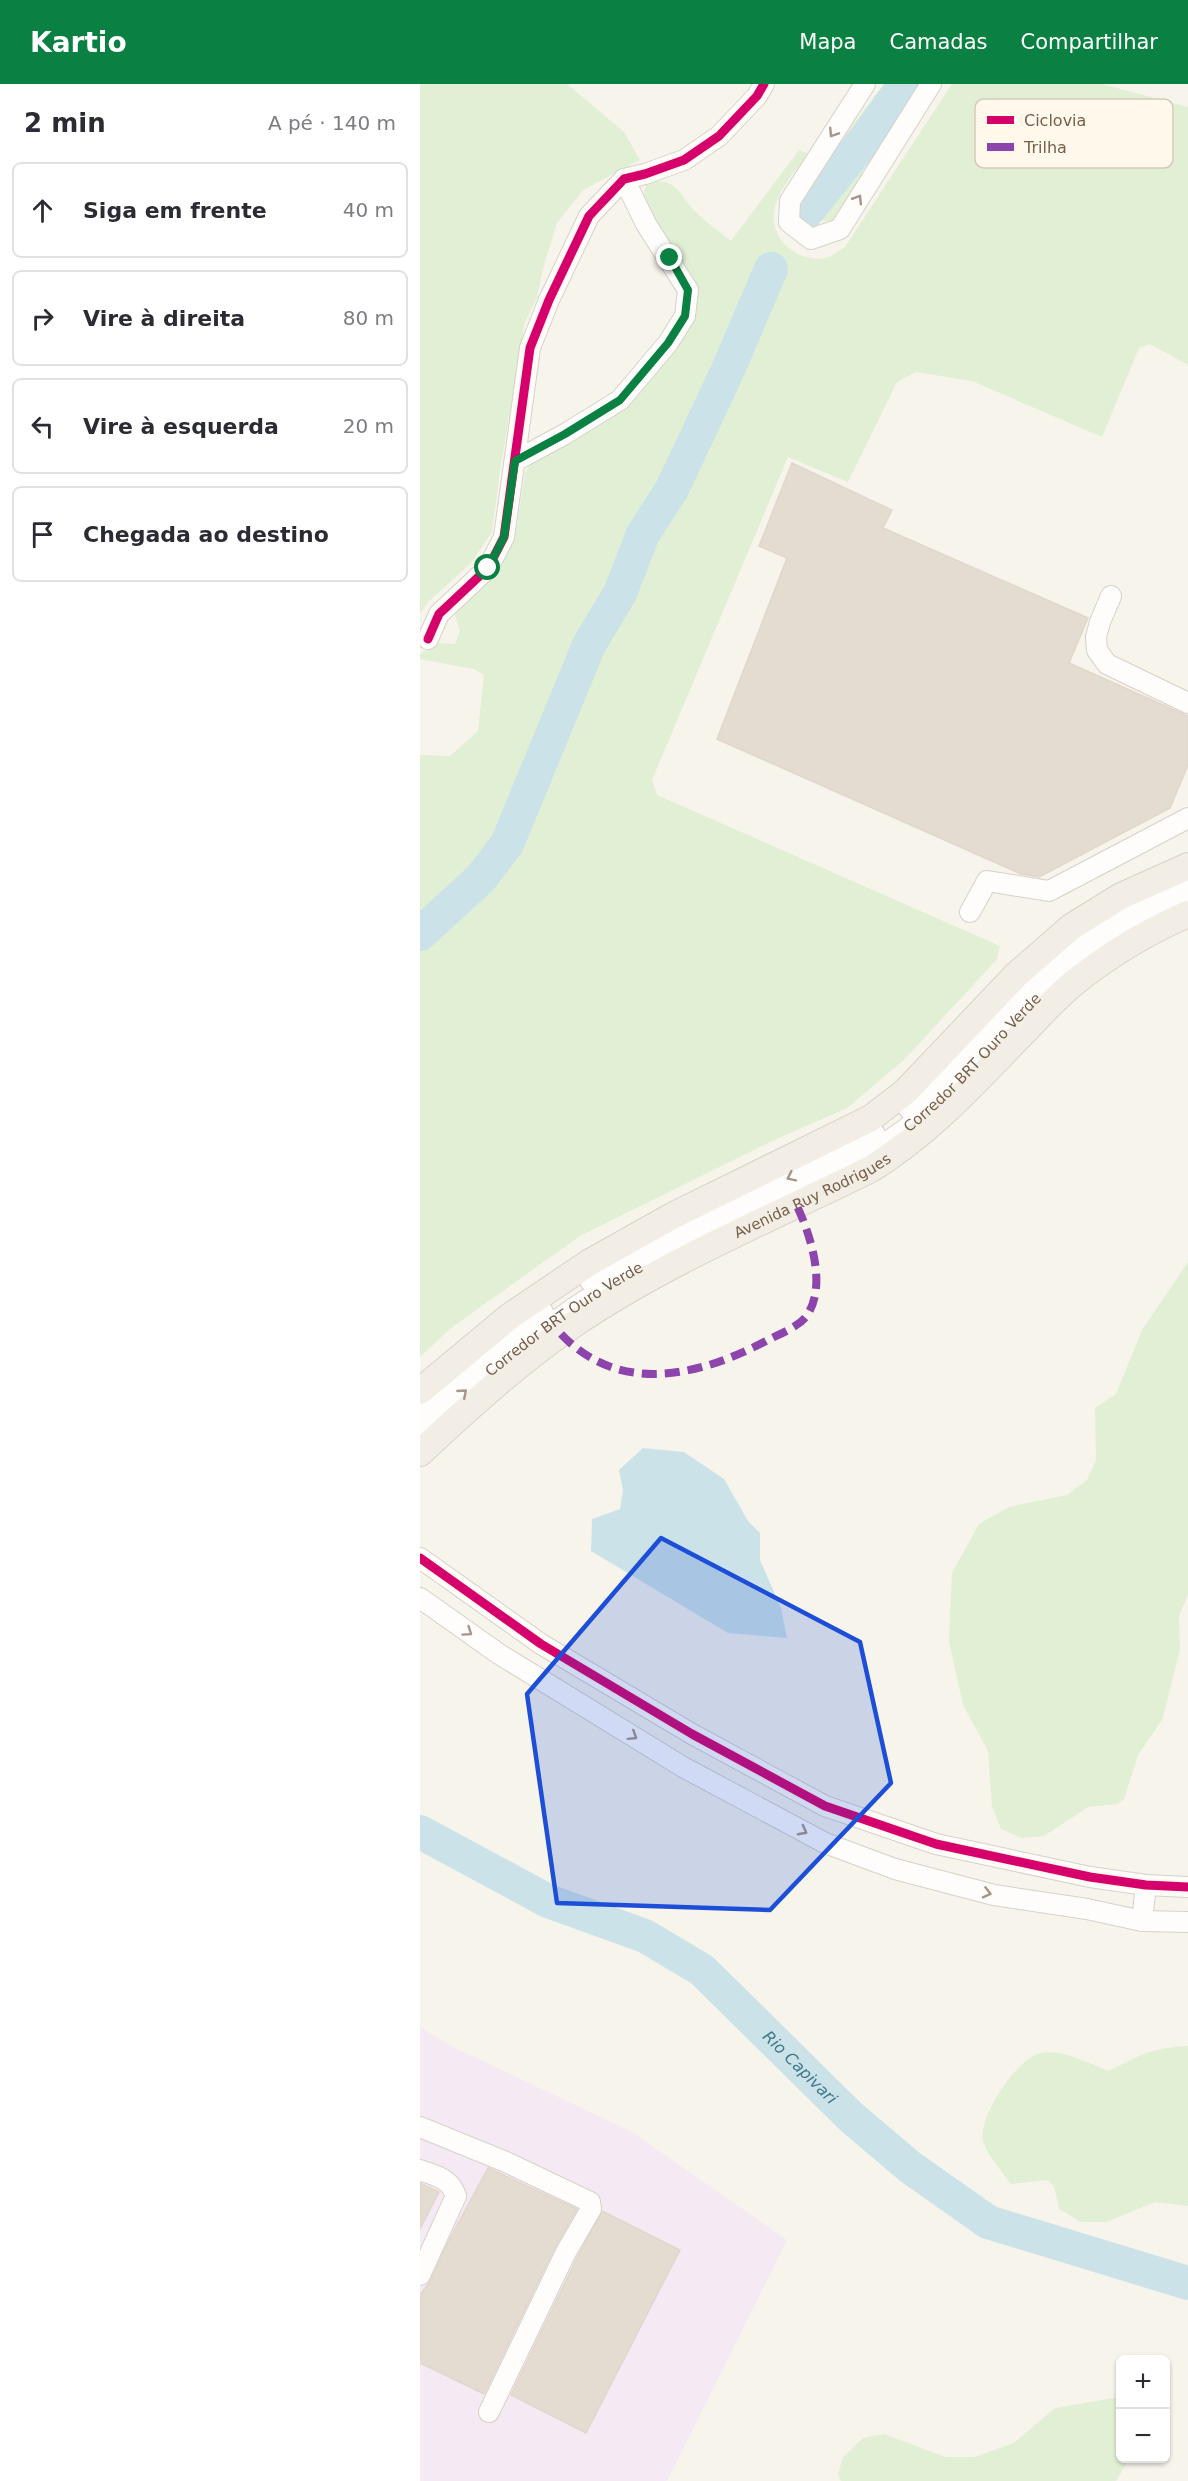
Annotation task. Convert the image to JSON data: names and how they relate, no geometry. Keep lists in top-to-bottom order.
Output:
{
  "streets": {
    "main road": ["Avenida Ruy Rodrigues"],
    "street": ["Corredor BRT Ouro Verde"]
  },
  "water": ["Rio Capivari"],
  "legend": ["Ciclovia", "Trilha"],
  "page": {
    "header": "Kartio",
    "nav": ["Mapa", "Camadas", "Compartilhar"],
    "heading": ["2 min", "A pé · 140 m"],
    "list": [
      ["Siga em frente", "40 m"],
      ["Vire à direita", "80 m"],
      ["Vire à esquerda", "20 m"],
      "Chegada ao destino"
    ],
    "map_buttons": ["+", "−"]
  }
}
